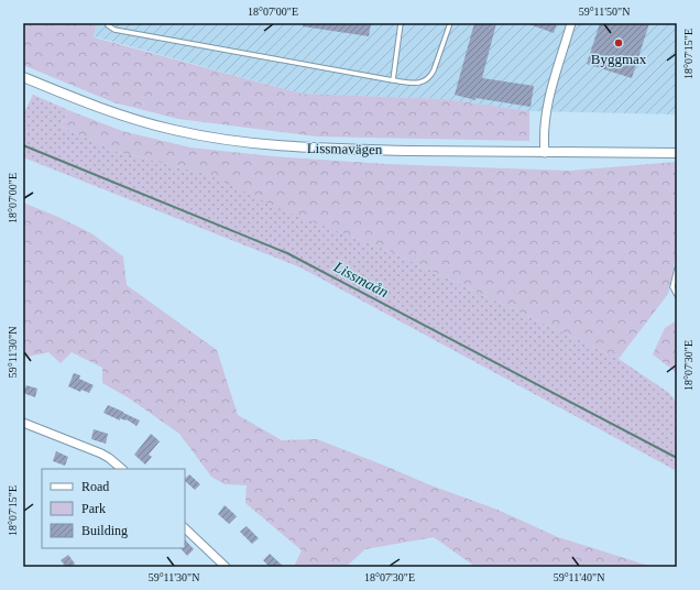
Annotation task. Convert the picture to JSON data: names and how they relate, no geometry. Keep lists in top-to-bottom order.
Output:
{
  "streets": {
    "street": ["Lissmavägen"]
  },
  "water": ["Lissmaån"],
  "places": ["Byggmax"],
  "legend": ["Road", "Park", "Building"],
  "coordinates": [
    "18°07'00\"E",
    "59°11'50\"N",
    "18°07'15\"E",
    "59°11'30\"N",
    "18°07'30\"E",
    "59°11'40\"N"
  ]
}
